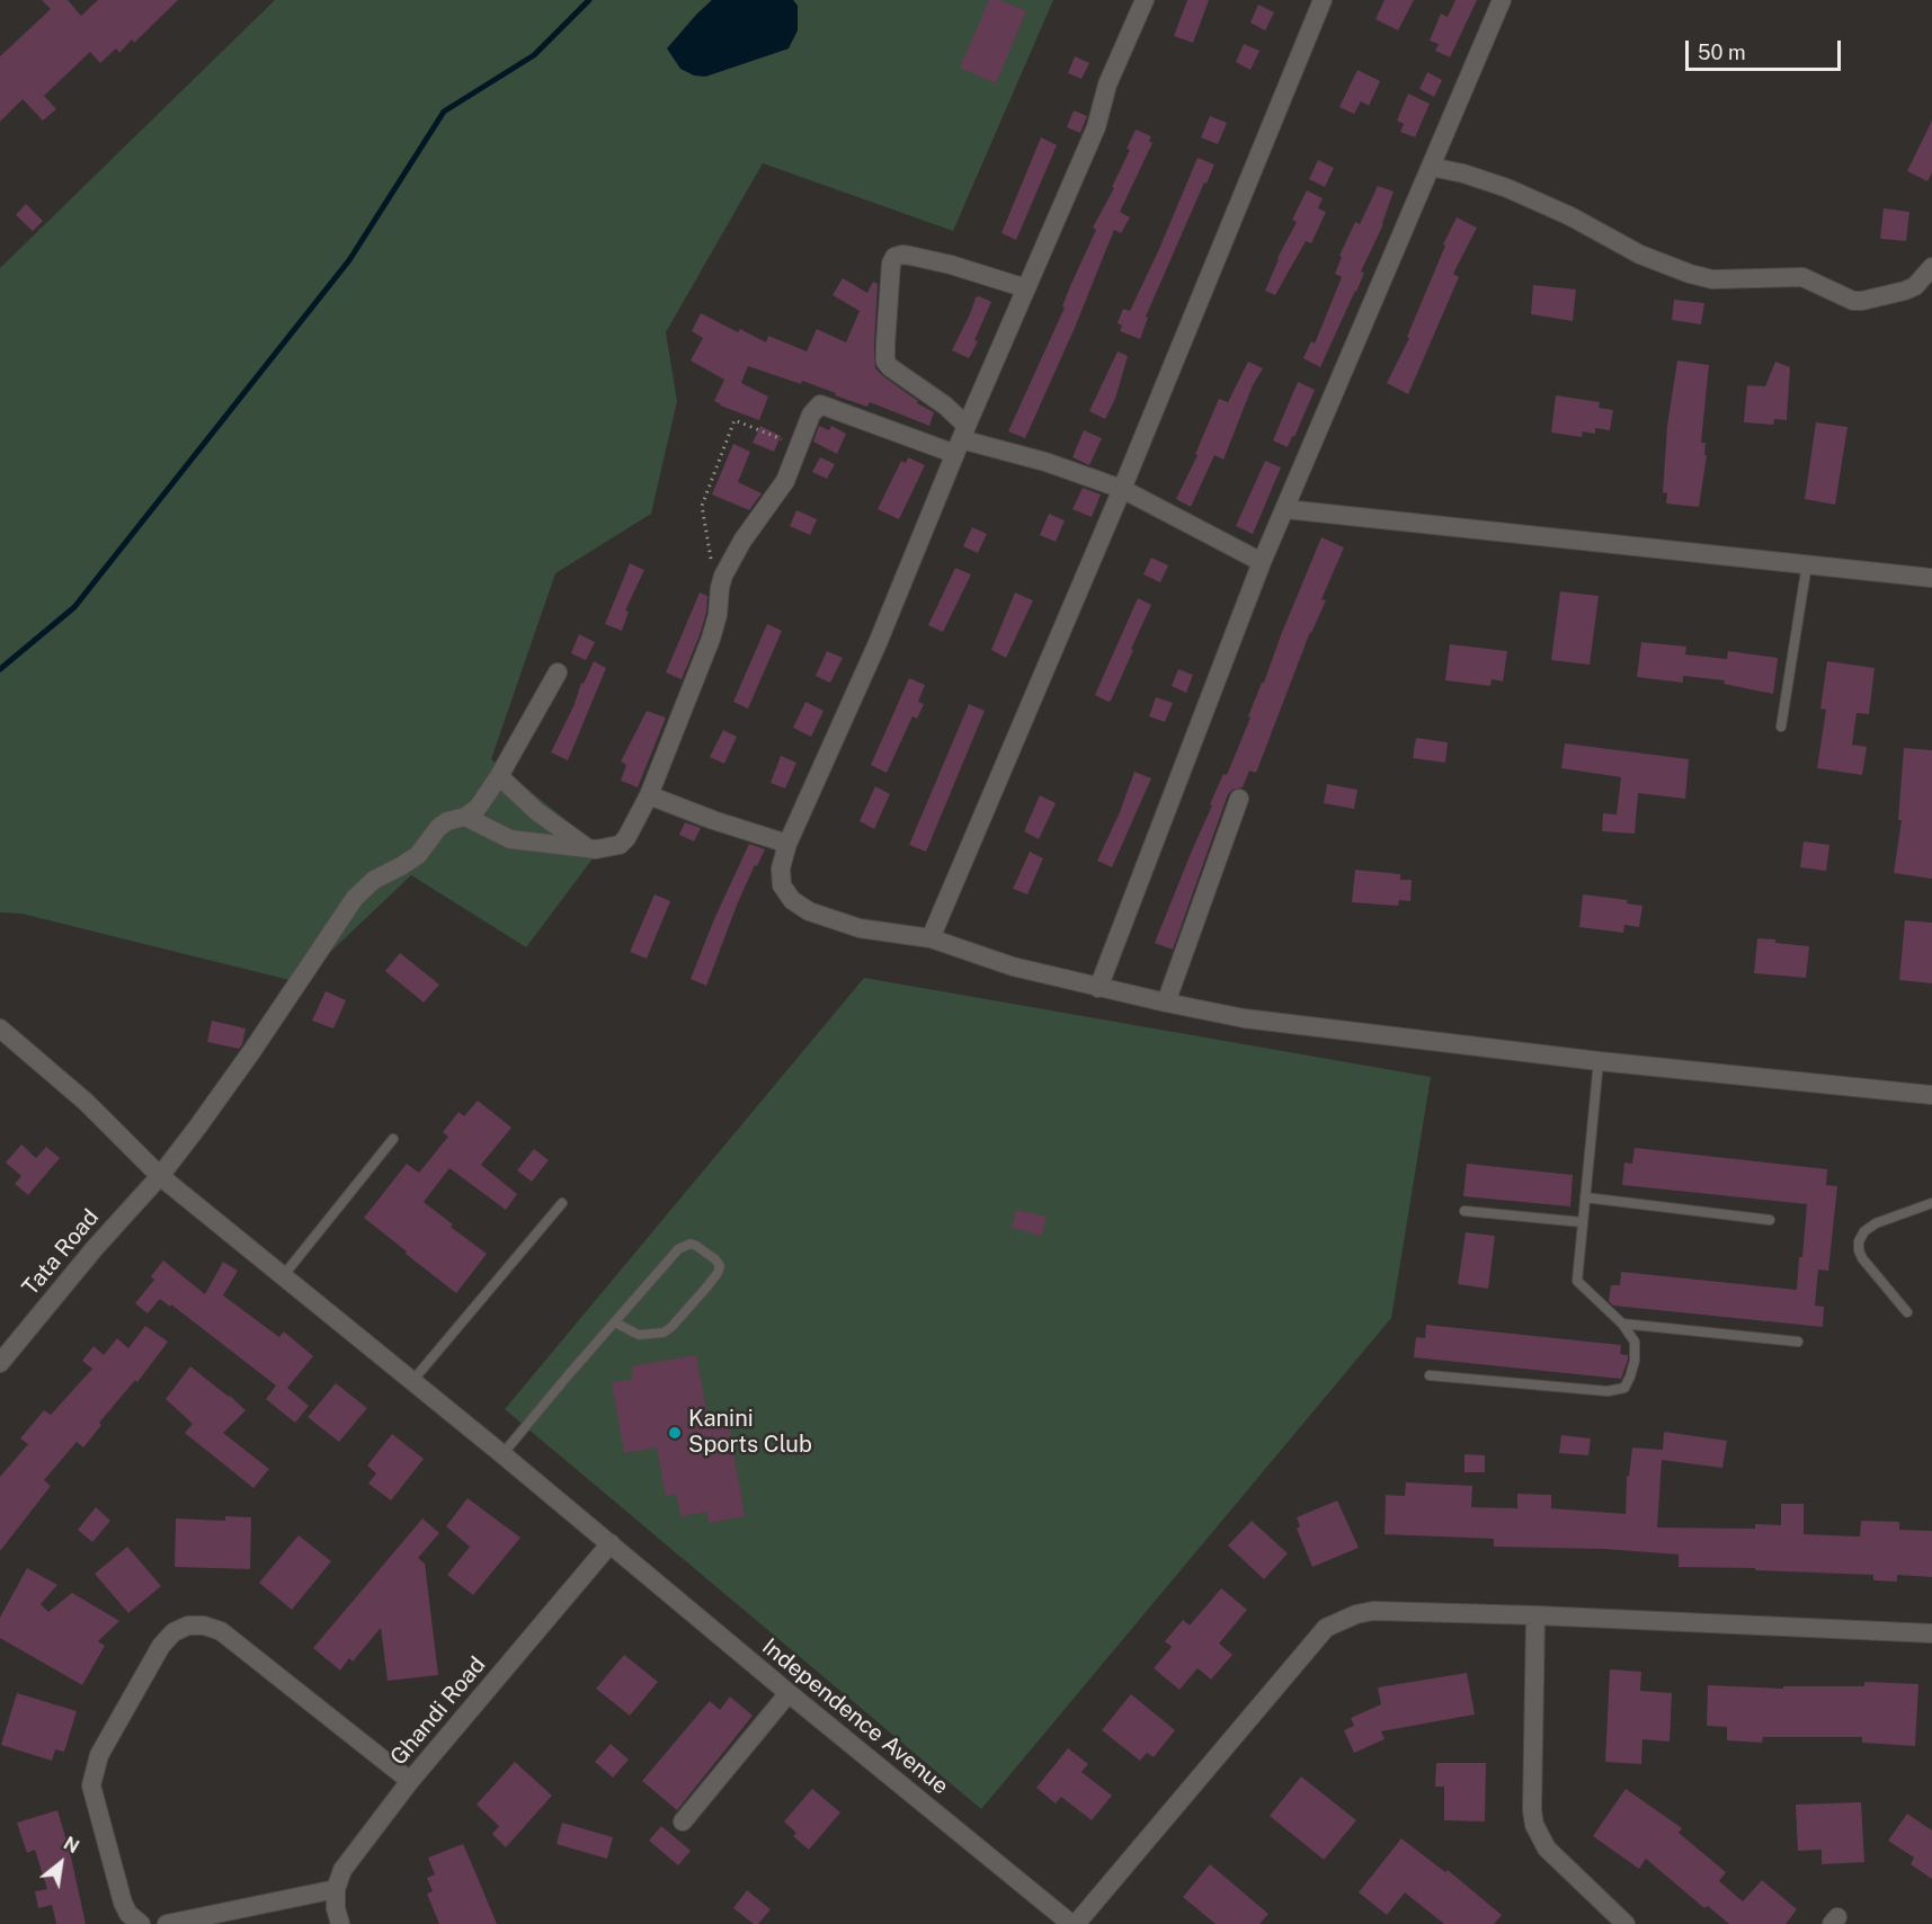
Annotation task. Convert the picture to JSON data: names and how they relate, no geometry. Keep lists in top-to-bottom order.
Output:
{
  "streets": {
    "street": ["Tata Road", "Ghandi Road", "Independence Avenue"]
  },
  "crossings": [
    ["Tata Road", "Independence Avenue"],
    ["Ghandi Road", "Independence Avenue"]
  ],
  "places": ["Kanini Sports Club"],
  "scale_bar": "50 m",
  "north": "top right"
}
